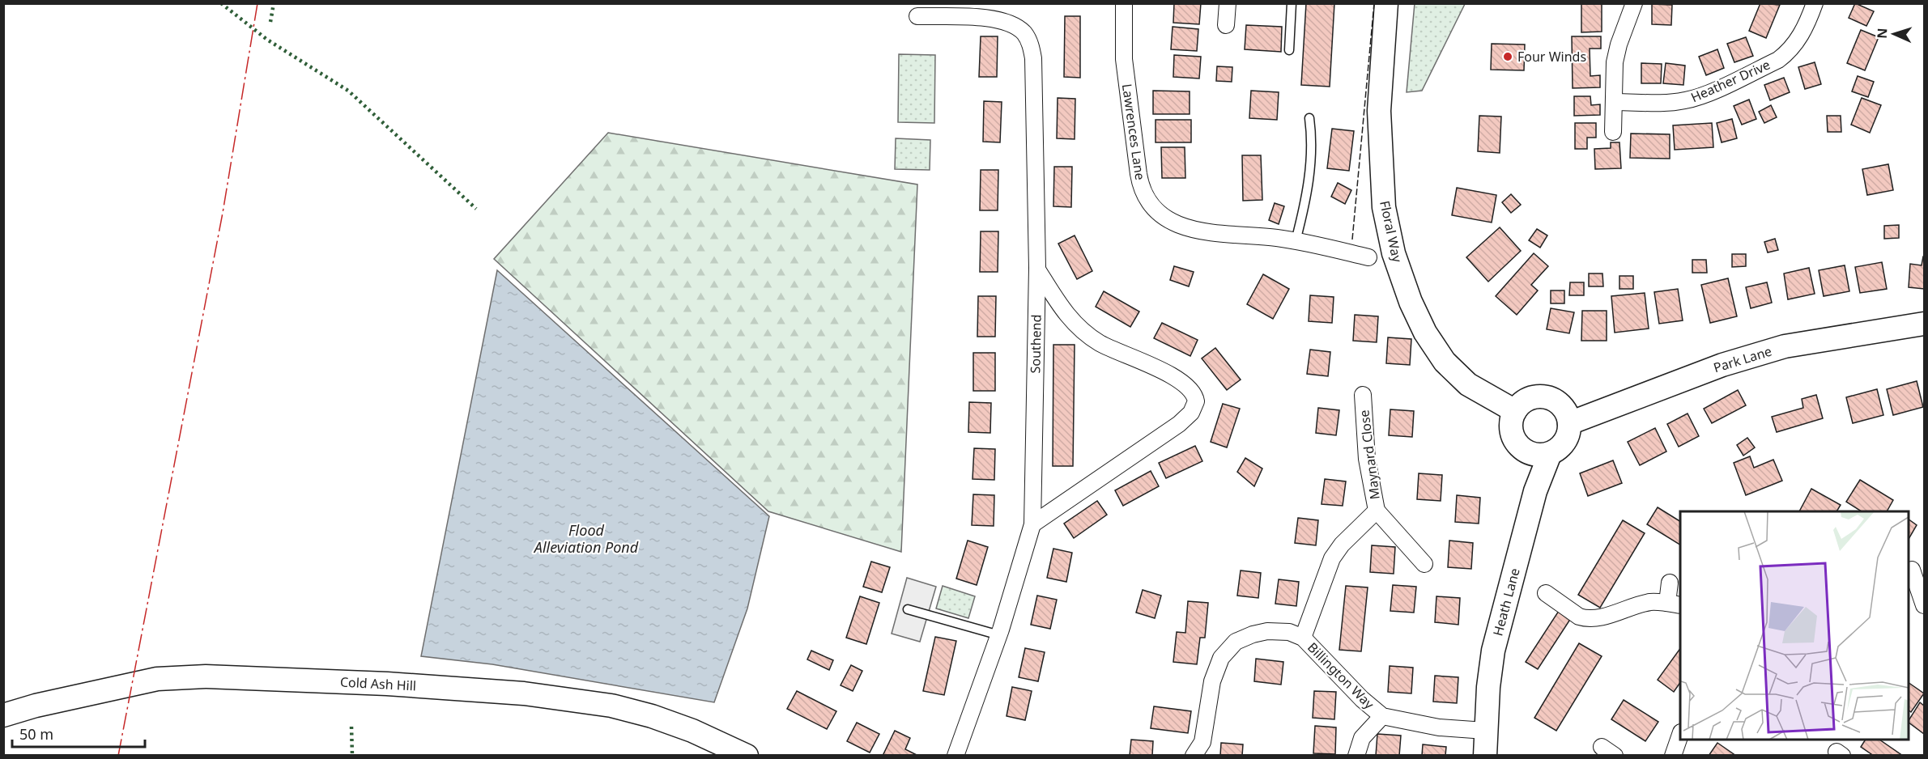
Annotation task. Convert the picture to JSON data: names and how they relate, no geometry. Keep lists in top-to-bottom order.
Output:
{
  "streets": {
    "street": [
      "Heather Drive",
      "Lawrences Lane",
      "Floral Way",
      "Southend",
      "Park Lane",
      "Maynard Close",
      "Heath Lane",
      "Billington Way",
      "Cold Ash Hill"
    ]
  },
  "crossings": [
    ["Floral Way", "Park Lane"],
    ["Floral Way", "Heath Lane"],
    ["Park Lane", "Heath Lane"],
    ["Maynard Close", "Billington Way"],
    ["Heath Lane", "Billington Way"]
  ],
  "water": ["Flood Alleviation Pond"],
  "places": ["Four Winds"],
  "scale_bar": "50 m",
  "north": "left"
}
